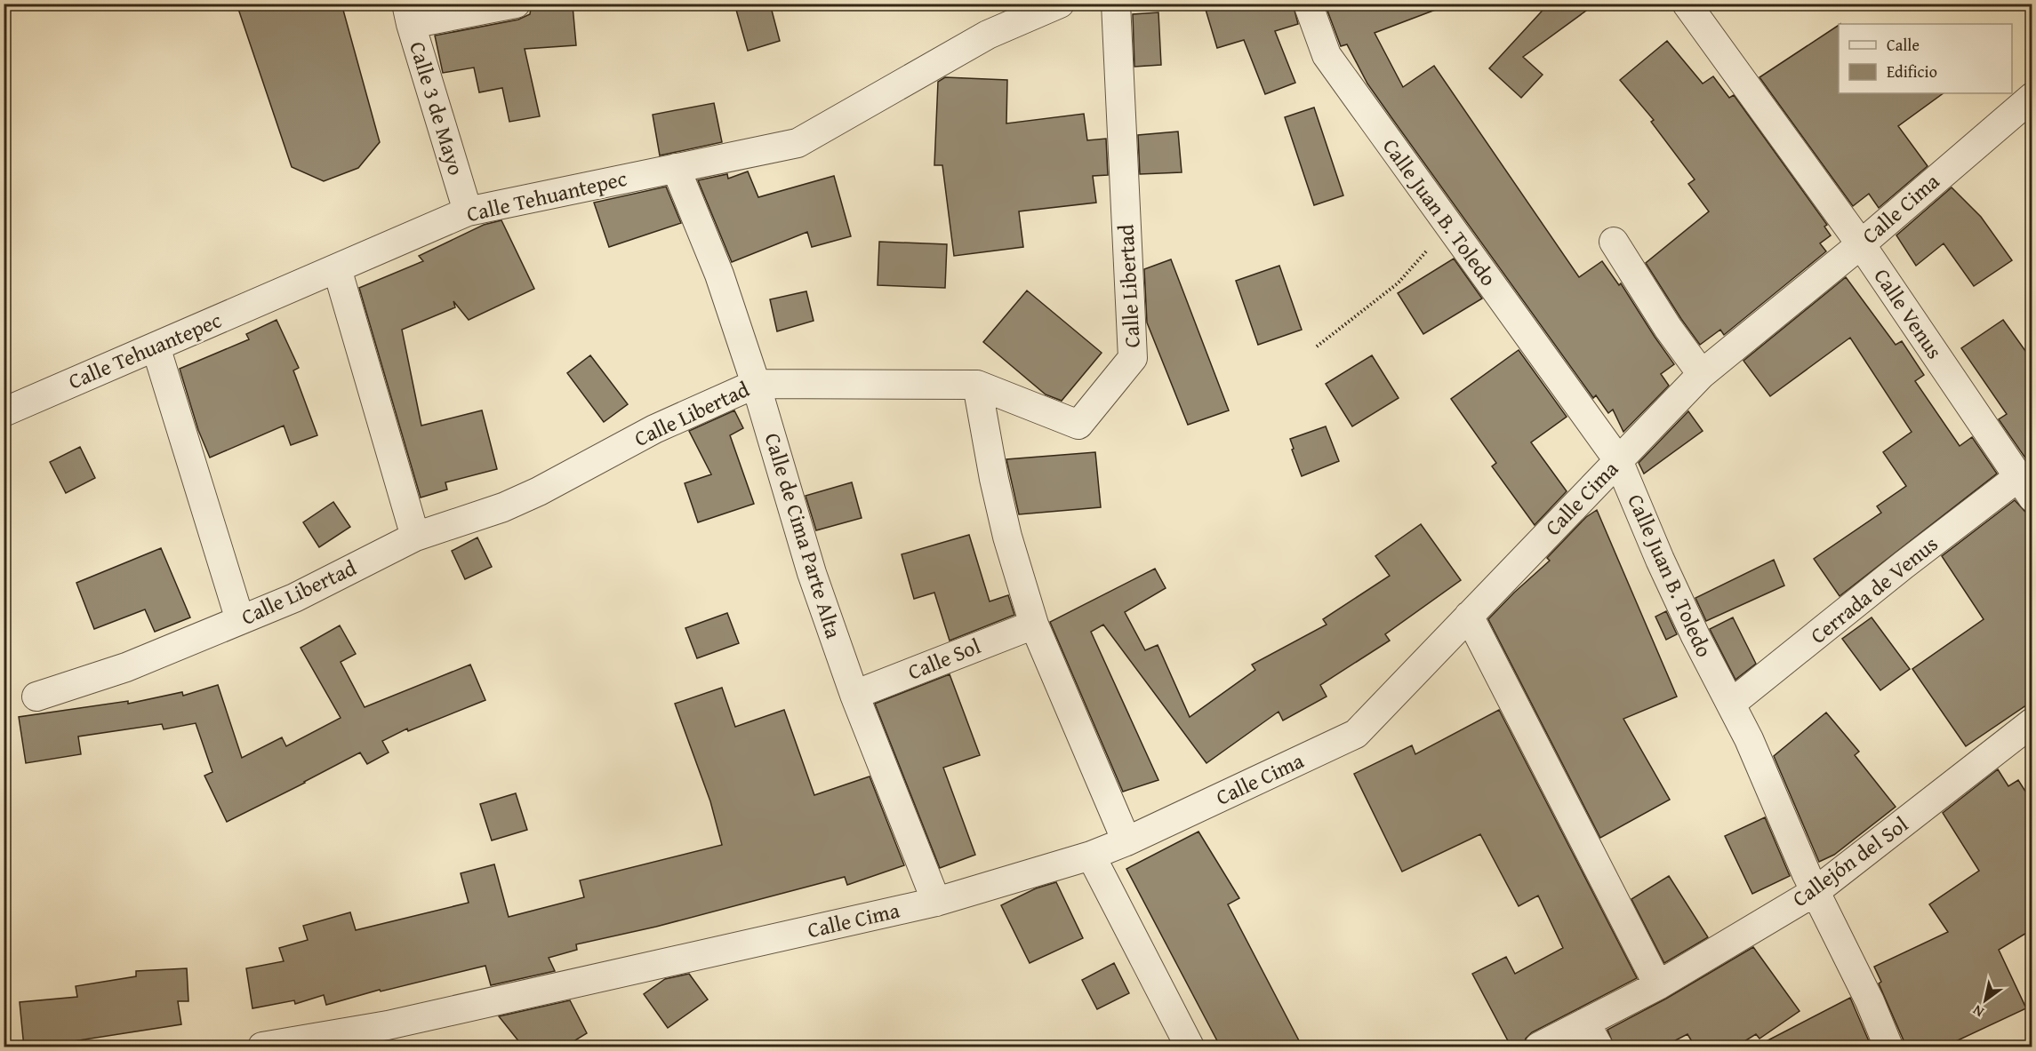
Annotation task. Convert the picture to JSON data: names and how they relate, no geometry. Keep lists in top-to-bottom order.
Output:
{
  "streets": {
    "street": [
      "Calle 3 de Mayo",
      "Calle Tehuantepec",
      "Calle Cima",
      "Calle Juan B. Toledo",
      "Calle Libertad",
      "Calle Venus",
      "Calle de Cima Parte Alta",
      "Cerrada de Venus",
      "Calle Sol",
      "Callejón del Sol"
    ]
  },
  "crossings": [
    ["Calle 3 de Mayo", "Calle Tehuantepec"],
    ["Calle Tehuantepec", "Calle de Cima Parte Alta"],
    ["Calle Cima", "Calle Juan B. Toledo"],
    ["Calle Cima", "Calle Venus"],
    ["Calle Cima", "Calle de Cima Parte Alta"],
    ["Calle Juan B. Toledo", "Cerrada de Venus"],
    ["Calle Juan B. Toledo", "Callejón del Sol"],
    ["Calle Libertad", "Calle de Cima Parte Alta"],
    ["Calle Venus", "Cerrada de Venus"],
    ["Calle de Cima Parte Alta", "Calle Sol"]
  ],
  "legend": ["Calle", "Edificio"],
  "north": "bottom left"
}
